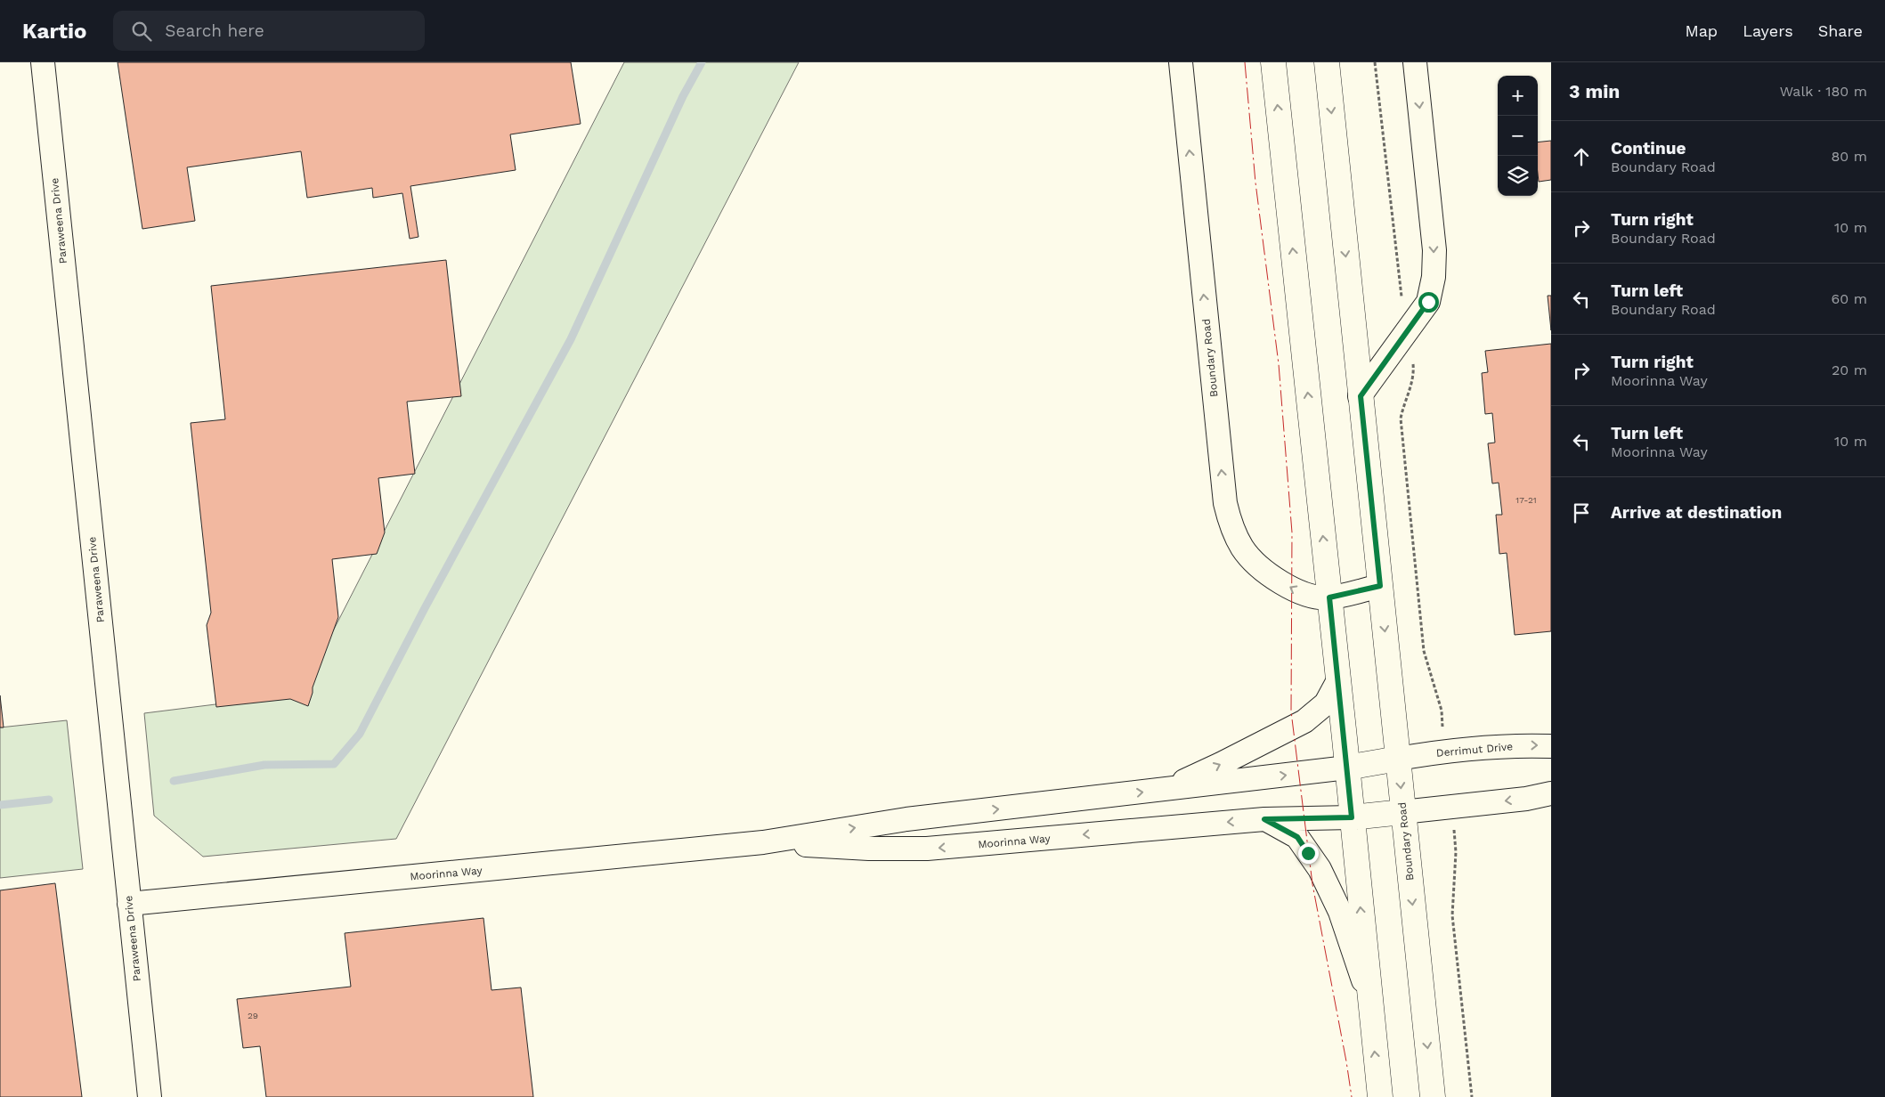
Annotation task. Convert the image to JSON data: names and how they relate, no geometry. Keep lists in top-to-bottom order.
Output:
{
  "streets": {
    "main road": ["Boundary Road"],
    "street": ["Paraweena Drive", "Derrimut Drive", "Moorinna Way"]
  },
  "crossings": [
    ["Paraweena Drive", "Moorinna Way"],
    ["Boundary Road", "Derrimut Drive"]
  ],
  "house_numbers": ["17-21", "29"],
  "page": {
    "header": "Kartio",
    "search": "Search here",
    "nav": ["Map", "Layers", "Share"],
    "heading": ["3 min", "Walk · 180 m"],
    "map_buttons": ["+", "−"],
    "list": [
      ["Continue", "Boundary Road", "80 m"],
      ["Turn right", "Boundary Road", "10 m"],
      ["Turn left", "Boundary Road", "60 m"],
      ["Turn right", "Moorinna Way", "20 m"],
      ["Turn left", "Moorinna Way", "10 m"],
      "Arrive at destination"
    ]
  }
}
